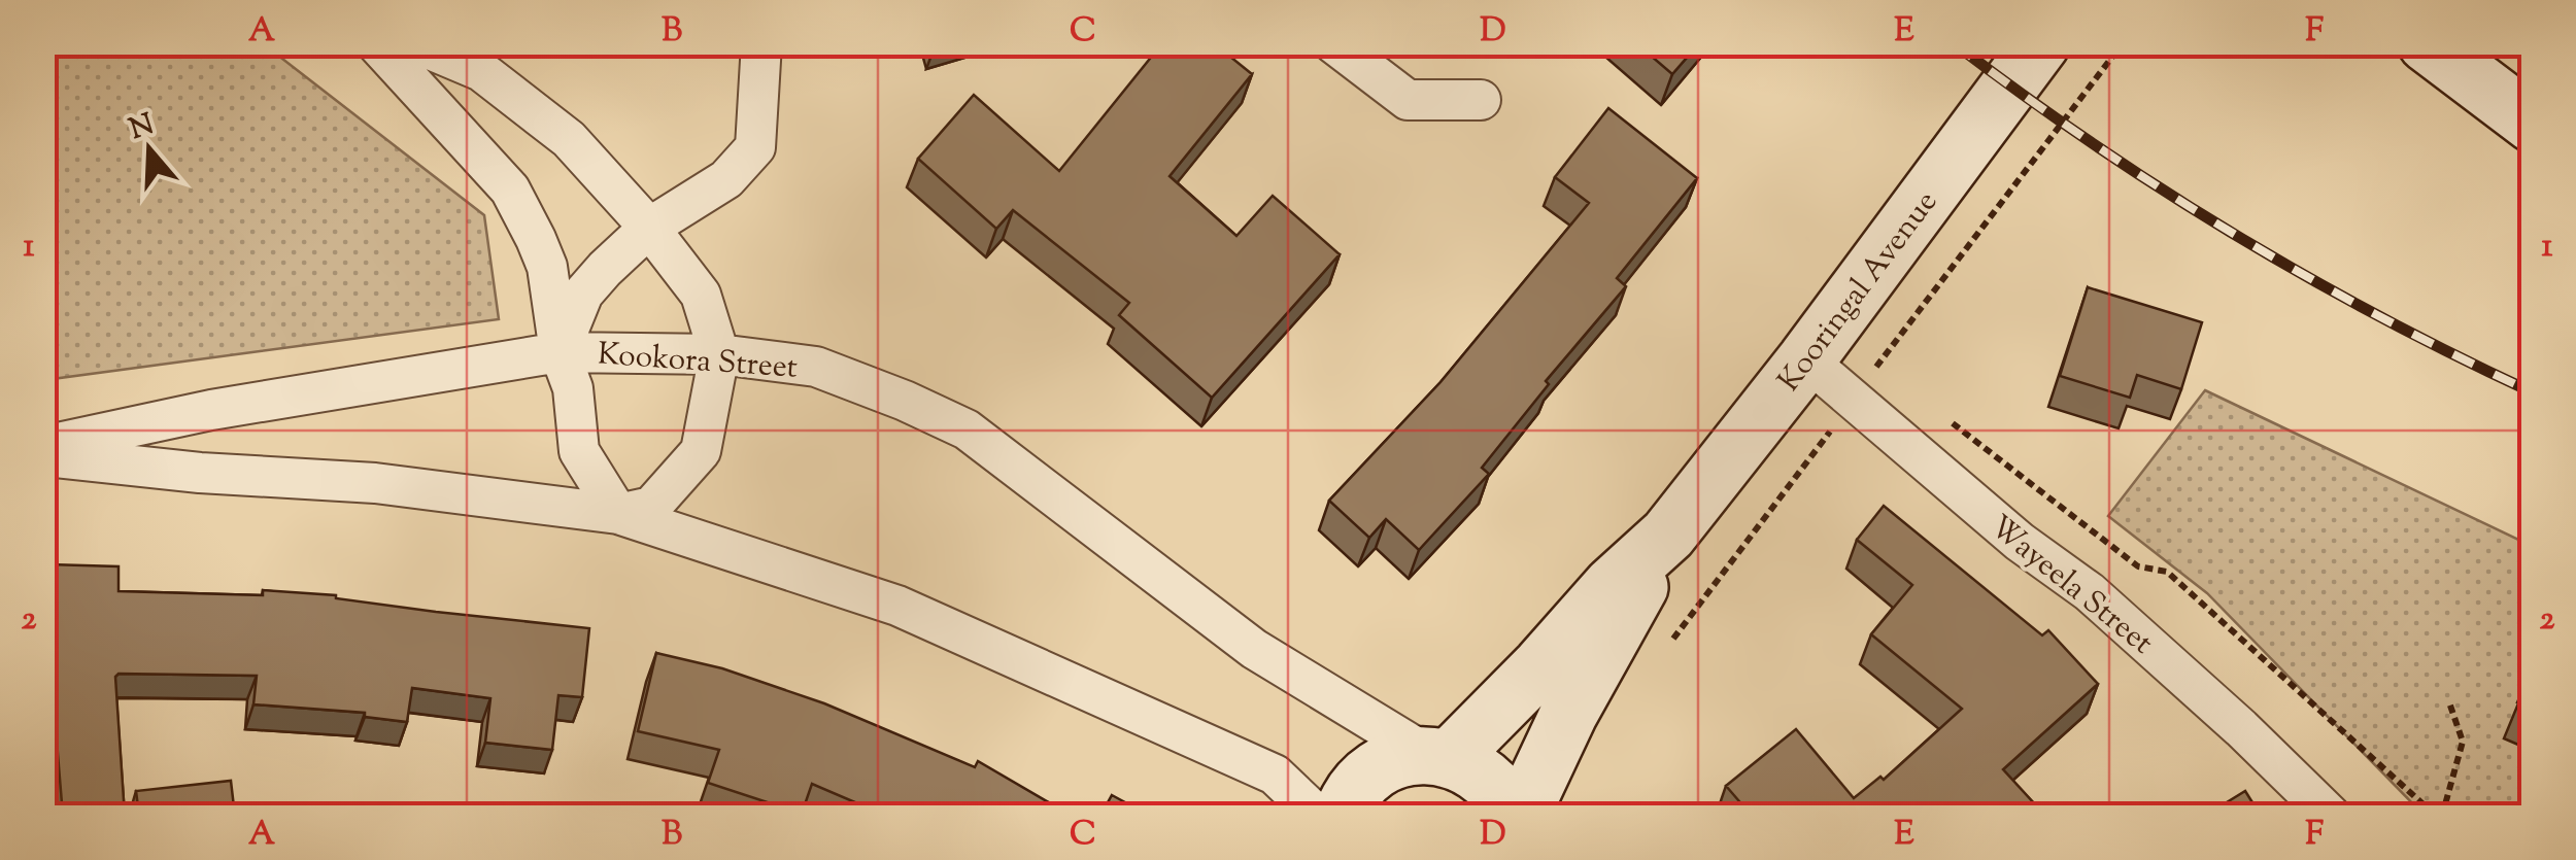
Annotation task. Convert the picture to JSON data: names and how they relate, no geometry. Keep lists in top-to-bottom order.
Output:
{
  "streets": {
    "street": ["Kooringal Avenue", "Kookora Street", "Wayeela Street"]
  },
  "crossings": [
    ["Kooringal Avenue", "Kookora Street"],
    ["Kooringal Avenue", "Wayeela Street"]
  ],
  "north": "top",
  "grid": {
    "columns": [
      "A",
      "B",
      "C",
      "D",
      "E",
      "F"
    ],
    "rows": ["1", "2"]
  }
}
